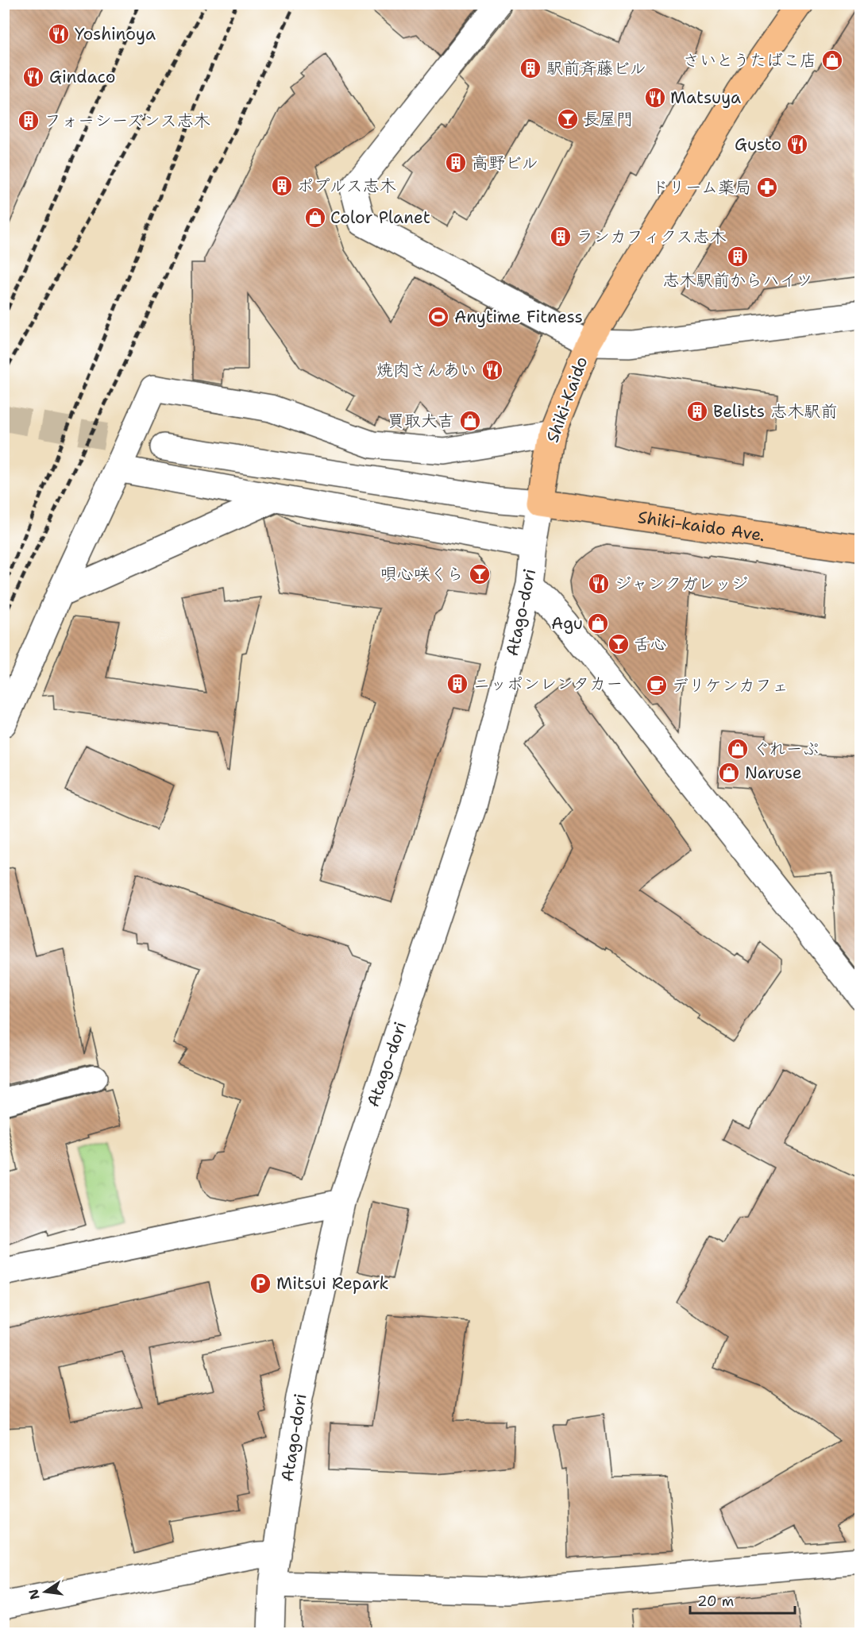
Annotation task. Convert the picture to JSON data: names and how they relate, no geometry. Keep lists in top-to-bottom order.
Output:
{
  "streets": {
    "main road": ["Shiki-Kaido", "Shiki-kaido Ave."],
    "street": ["Atago-dori"]
  },
  "crossings": [
    ["Shiki-Kaido", "Shiki-kaido Ave."],
    ["Shiki-Kaido", "Atago-dori"],
    ["Shiki-kaido Ave.", "Atago-dori"]
  ],
  "places": {
    "restaurant": [
      "Yoshinoya",
      "Gindaco",
      "Matsuya",
      "Gusto",
      "焼肉さんあい",
      "ジャンクガレッジ"
    ],
    "shop": [
      "さいとうたばこ店",
      "Color Planet",
      "買取大吉",
      "Agu",
      "ぐれーぷ",
      "Naruse"
    ],
    "building": [
      "駅前斉藤ビル",
      "フォーシーズンス志木",
      "高野ビル",
      "ポプルス志木",
      "ランカフィクス志木",
      "志木駅前からハイツ",
      "Belists 志木駅前",
      "ニッポンレンタカー"
    ],
    "bar": ["長屋門", "唄心咲くら", "舌心"],
    "pharmacy": ["ドリーム薬局"],
    "sports": ["Anytime Fitness"],
    "cafe": ["デリケンカフェ"],
    "parking": ["Mitsui Repark"]
  },
  "scale_bar": "20 m",
  "north": "left"
}
